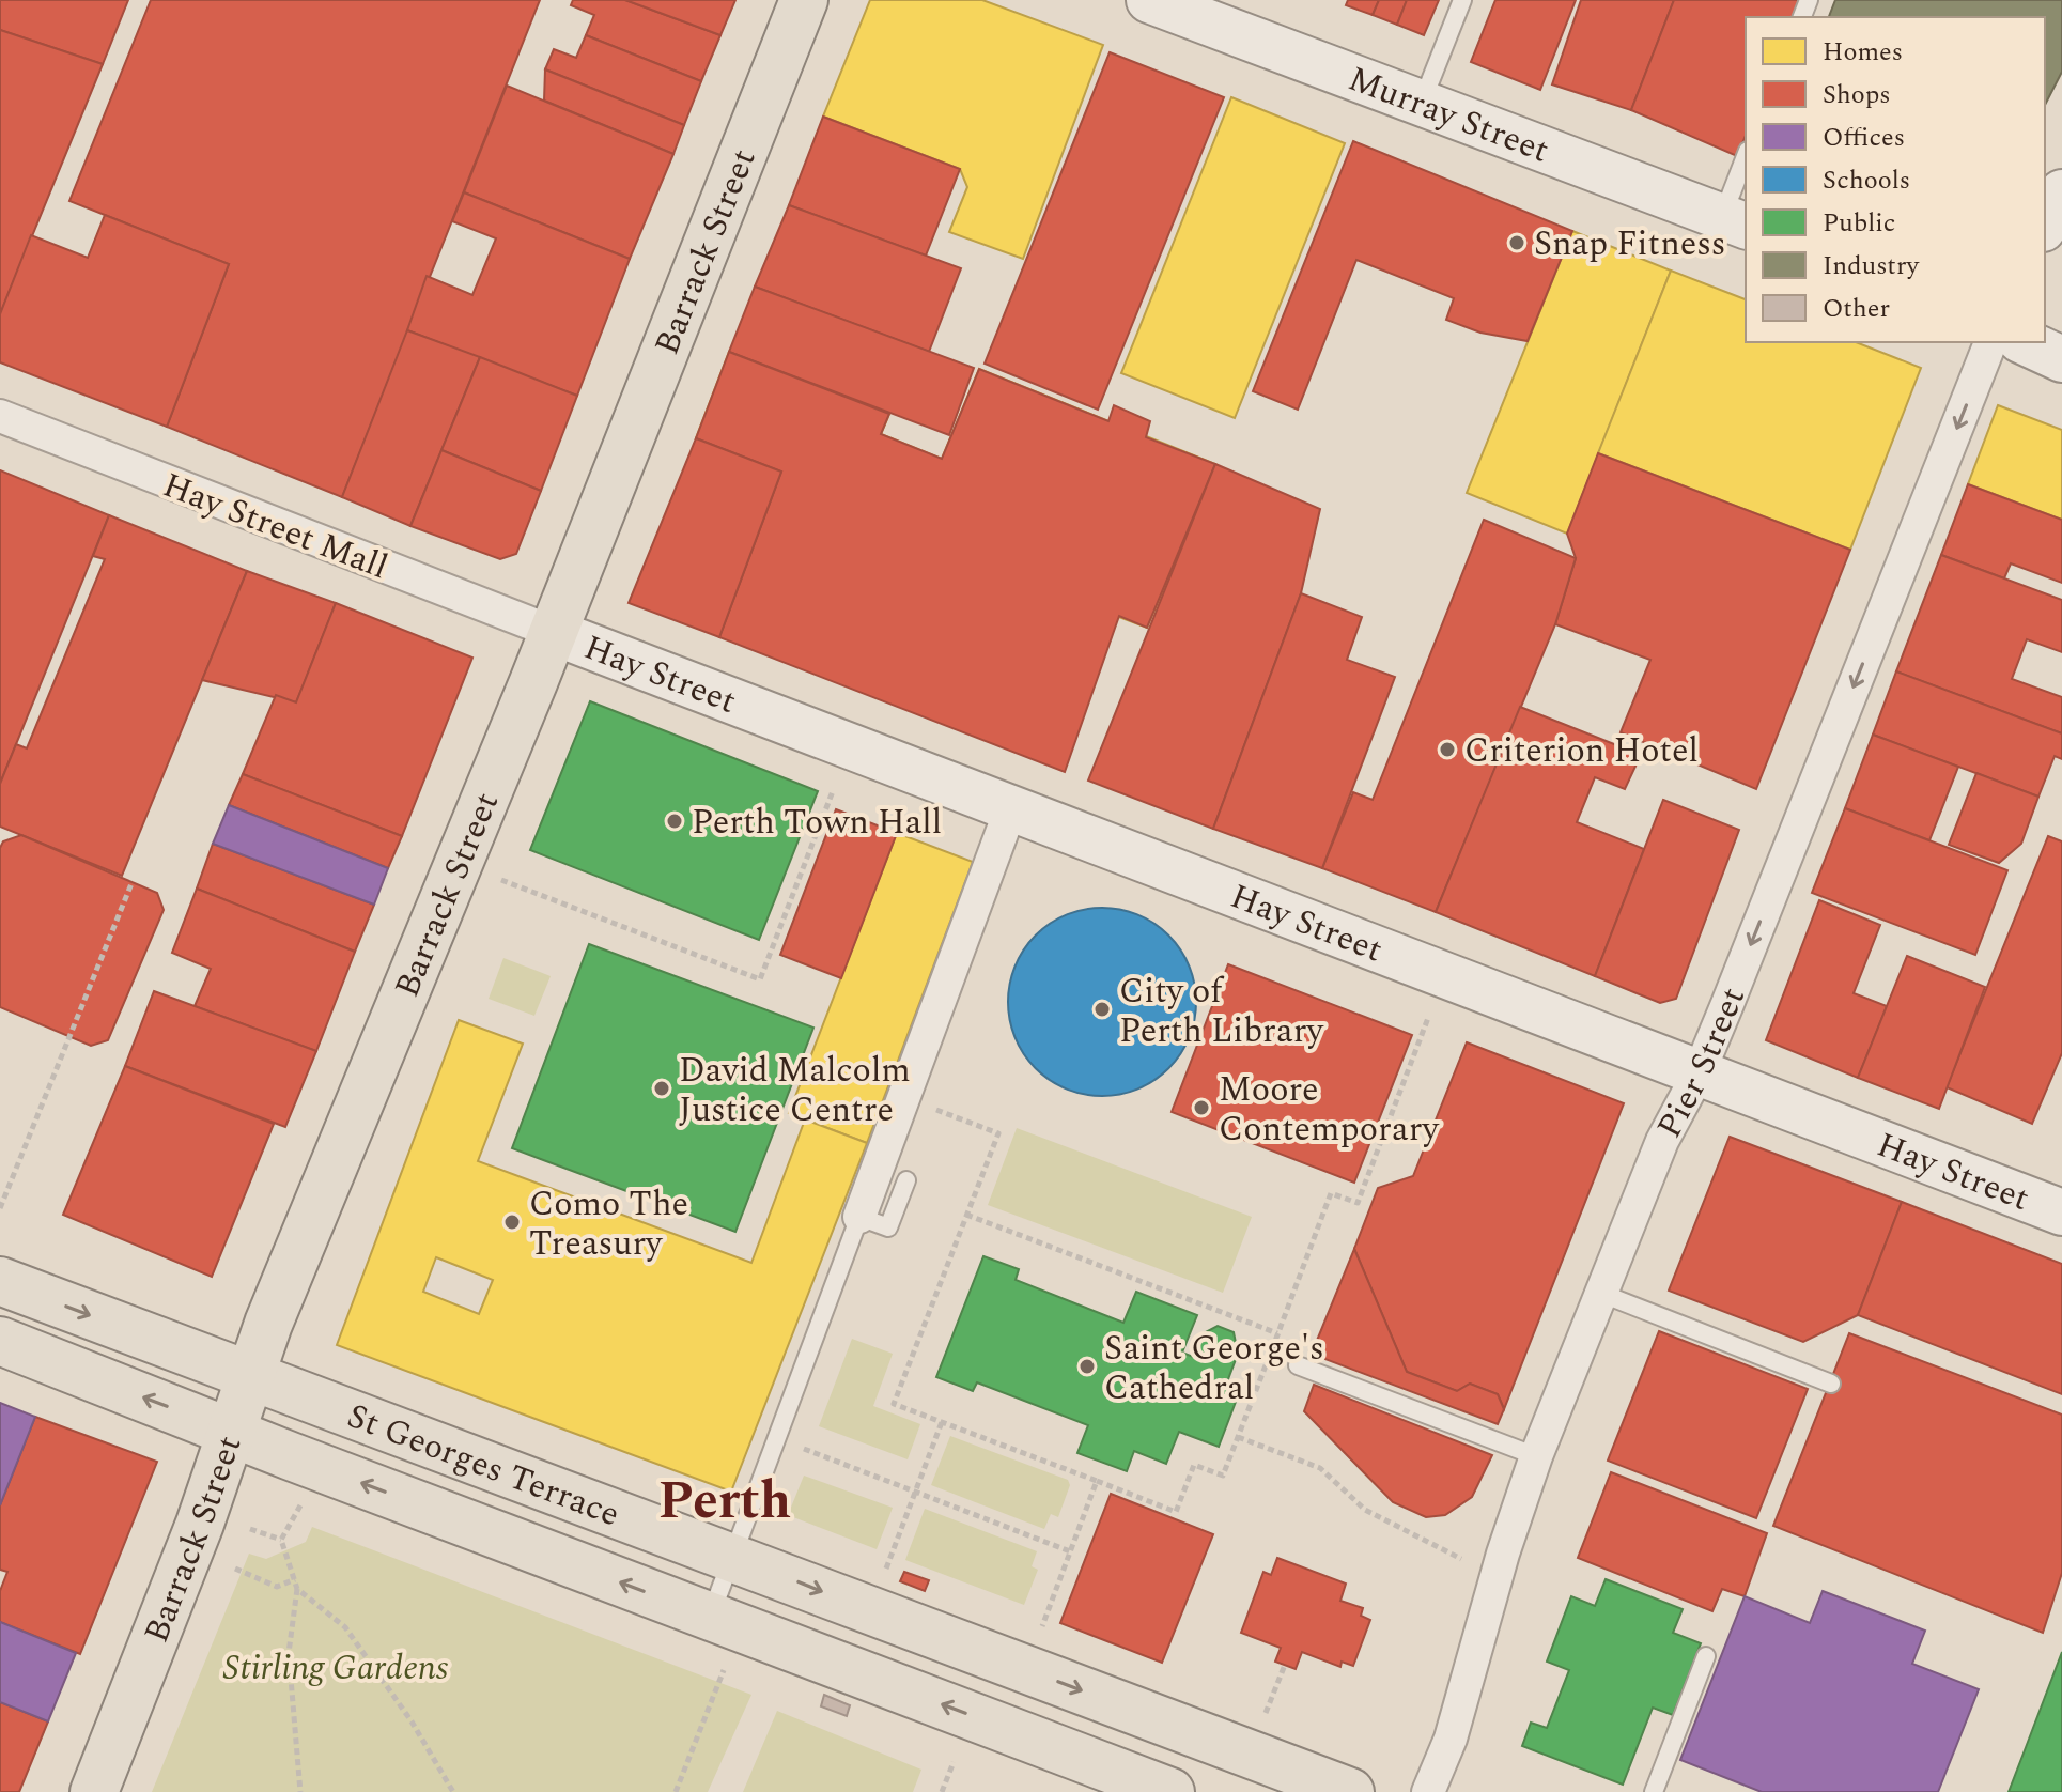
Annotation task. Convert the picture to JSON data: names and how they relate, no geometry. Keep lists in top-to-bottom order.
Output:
{
  "streets": {
    "main road": [
      "Murray Street",
      "Barrack Street",
      "Hay Street",
      "St Georges Terrace"
    ],
    "street": ["Hay Street Mall", "Pier Street"]
  },
  "crossings": [
    ["Barrack Street", "Hay Street Mall"],
    ["Barrack Street", "Hay Street"],
    ["Barrack Street", "St Georges Terrace"],
    ["Hay Street Mall", "Hay Street"],
    ["Hay Street", "Pier Street"]
  ],
  "one_way": ["Pier Street"],
  "districts": ["Perth"],
  "parks": ["Stirling Gardens"],
  "places": [
    "Snap Fitness",
    "Criterion Hotel",
    "Perth Town Hall",
    "City of Perth Library",
    "David Malcolm Justice Centre",
    "Moore Contemporary",
    "Como The Treasury",
    "Saint George's Cathedral"
  ],
  "legend": [
    "Homes",
    "Shops",
    "Offices",
    "Schools",
    "Public",
    "Industry",
    "Other"
  ]
}
